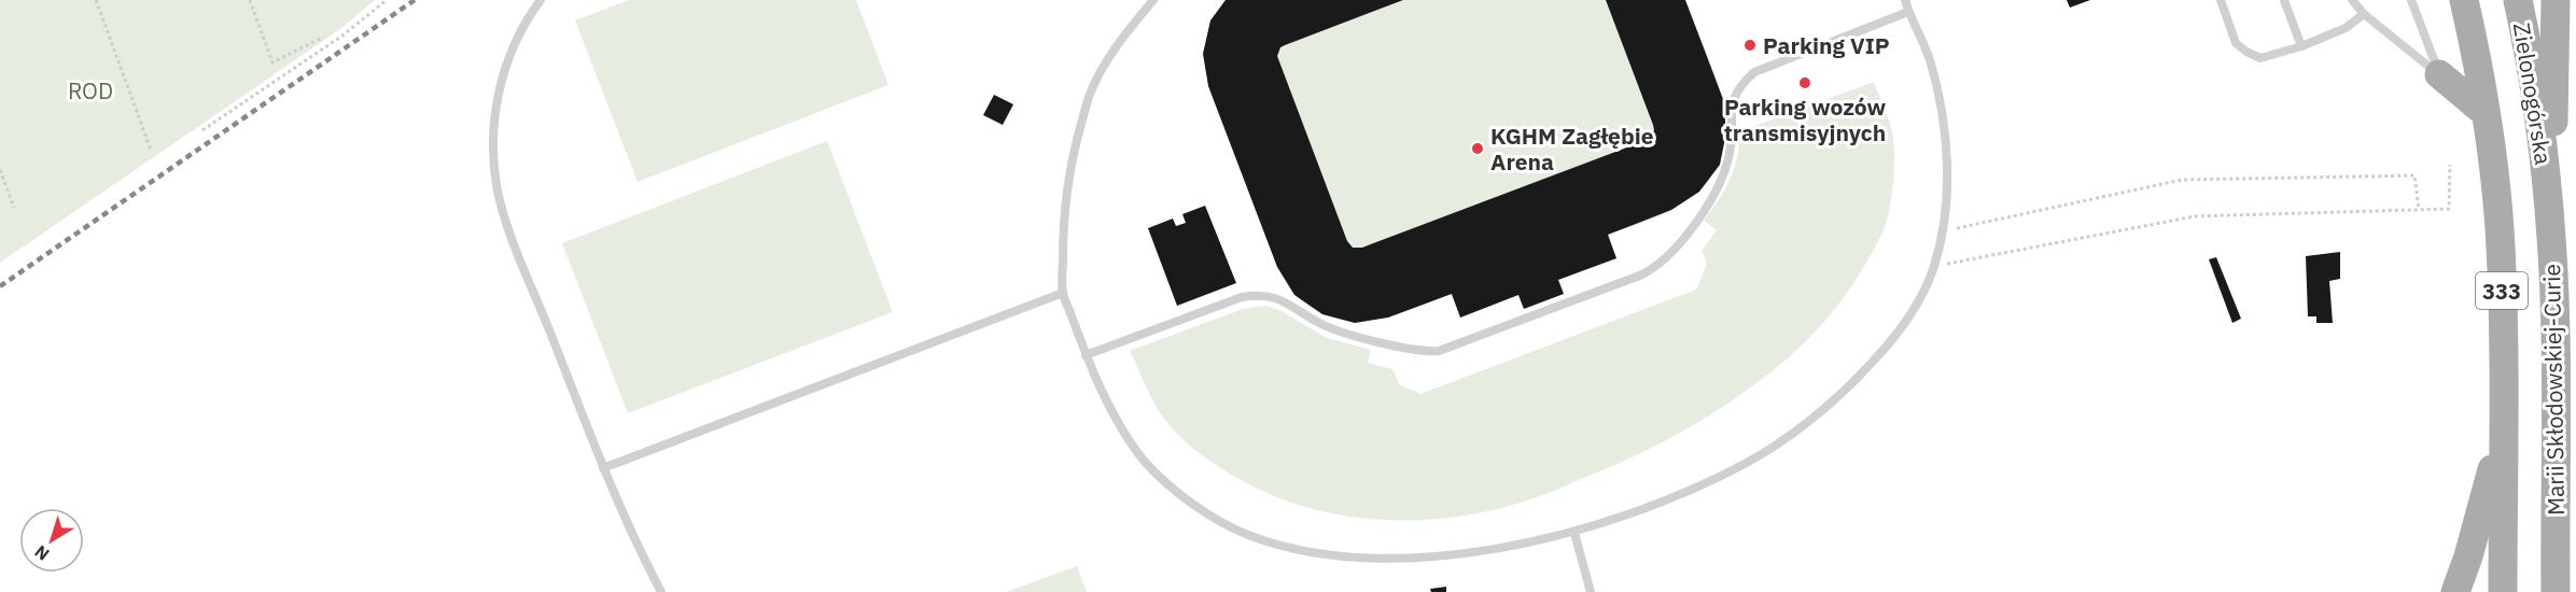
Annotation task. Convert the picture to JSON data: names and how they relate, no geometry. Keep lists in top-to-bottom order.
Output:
{
  "streets": {
    "main road": ["Zielonogórska", "333", "Marii Skłodowskiej-Curie"]
  },
  "crossings": [
    ["Zielonogórska", "Marii Skłodowskiej-Curie"]
  ],
  "parks": ["ROD"],
  "places": ["Parking VIP", "Parking wozów transmisyjnych", "KGHM Zagłębie Arena"],
  "north": "bottom left"
}
